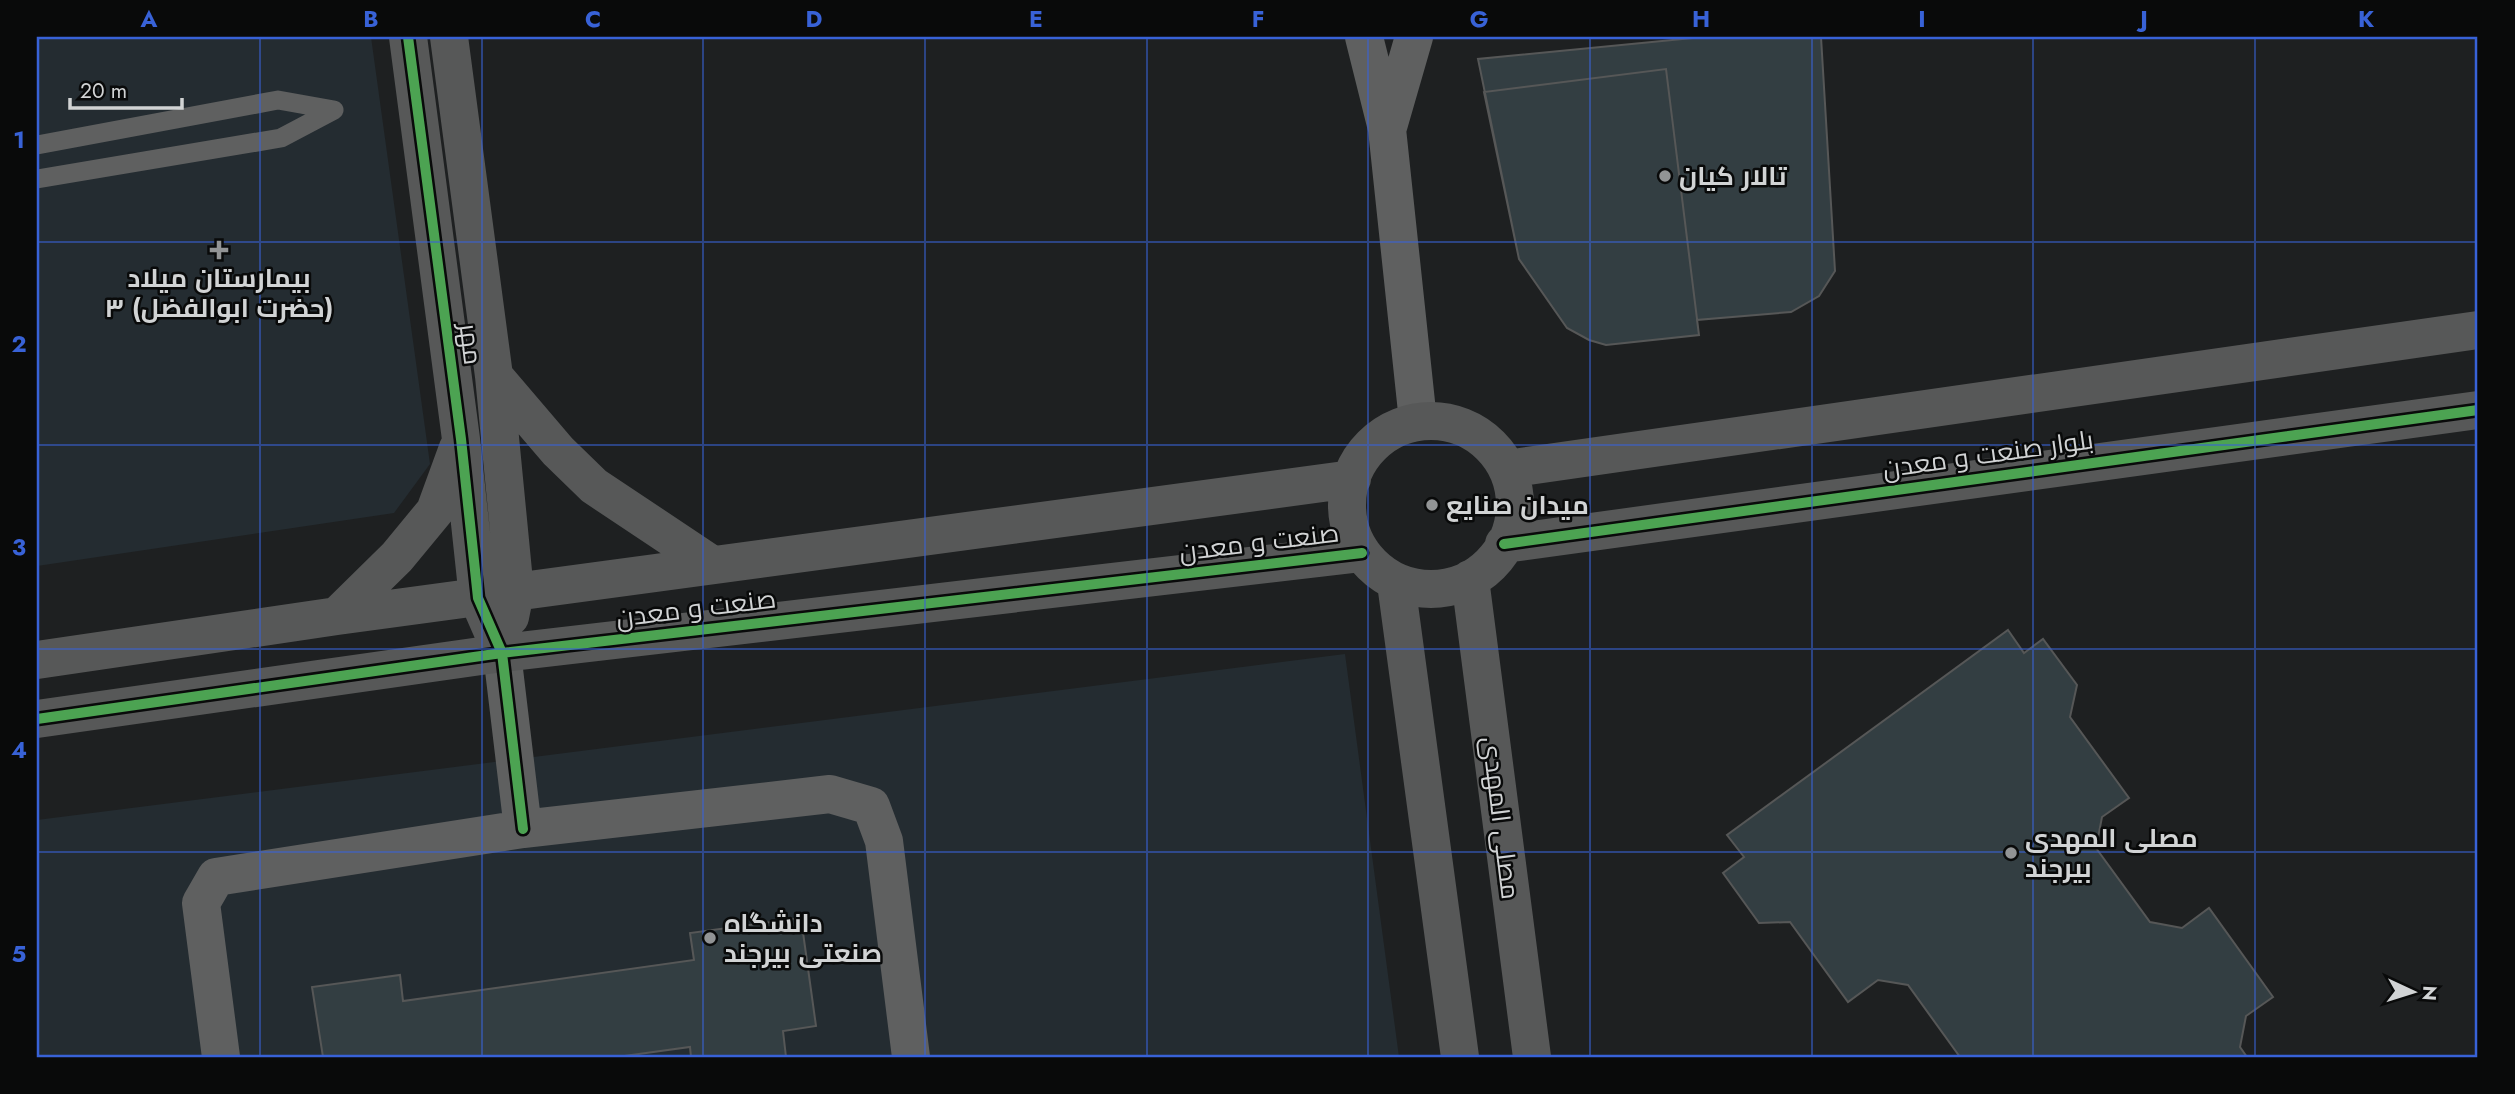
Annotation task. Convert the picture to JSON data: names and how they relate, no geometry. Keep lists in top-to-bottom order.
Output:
{
  "streets": {
    "street": [
      "مهر",
      "بلوار صنعت و معدن",
      "صنعت و معدن",
      "مصلی المهدی"
    ]
  },
  "crossings": [
    ["مهر", "صنعت و معدن"],
    ["بلوار صنعت و معدن", "صنعت و معدن"],
    ["بلوار صنعت و معدن", "مصلی المهدی"],
    ["صنعت و معدن", "مصلی المهدی"]
  ],
  "places": {
    "other": [
      "تالار کیان",
      "میدان صنایع",
      "مصلی المهدی بیرجند",
      "دانشگاه صنعتی بیرجند"
    ],
    "health": ["بیمارستان میلاد ۳ (حضرت ابوالفضل)"]
  },
  "scale_bar": "20 m",
  "north": "right",
  "grid": {
    "columns": [
      "A",
      "B",
      "C",
      "D",
      "E",
      "F",
      "G",
      "H",
      "I",
      "J",
      "K"
    ],
    "rows": [
      "1",
      "2",
      "3",
      "4",
      "5"
    ]
  }
}
